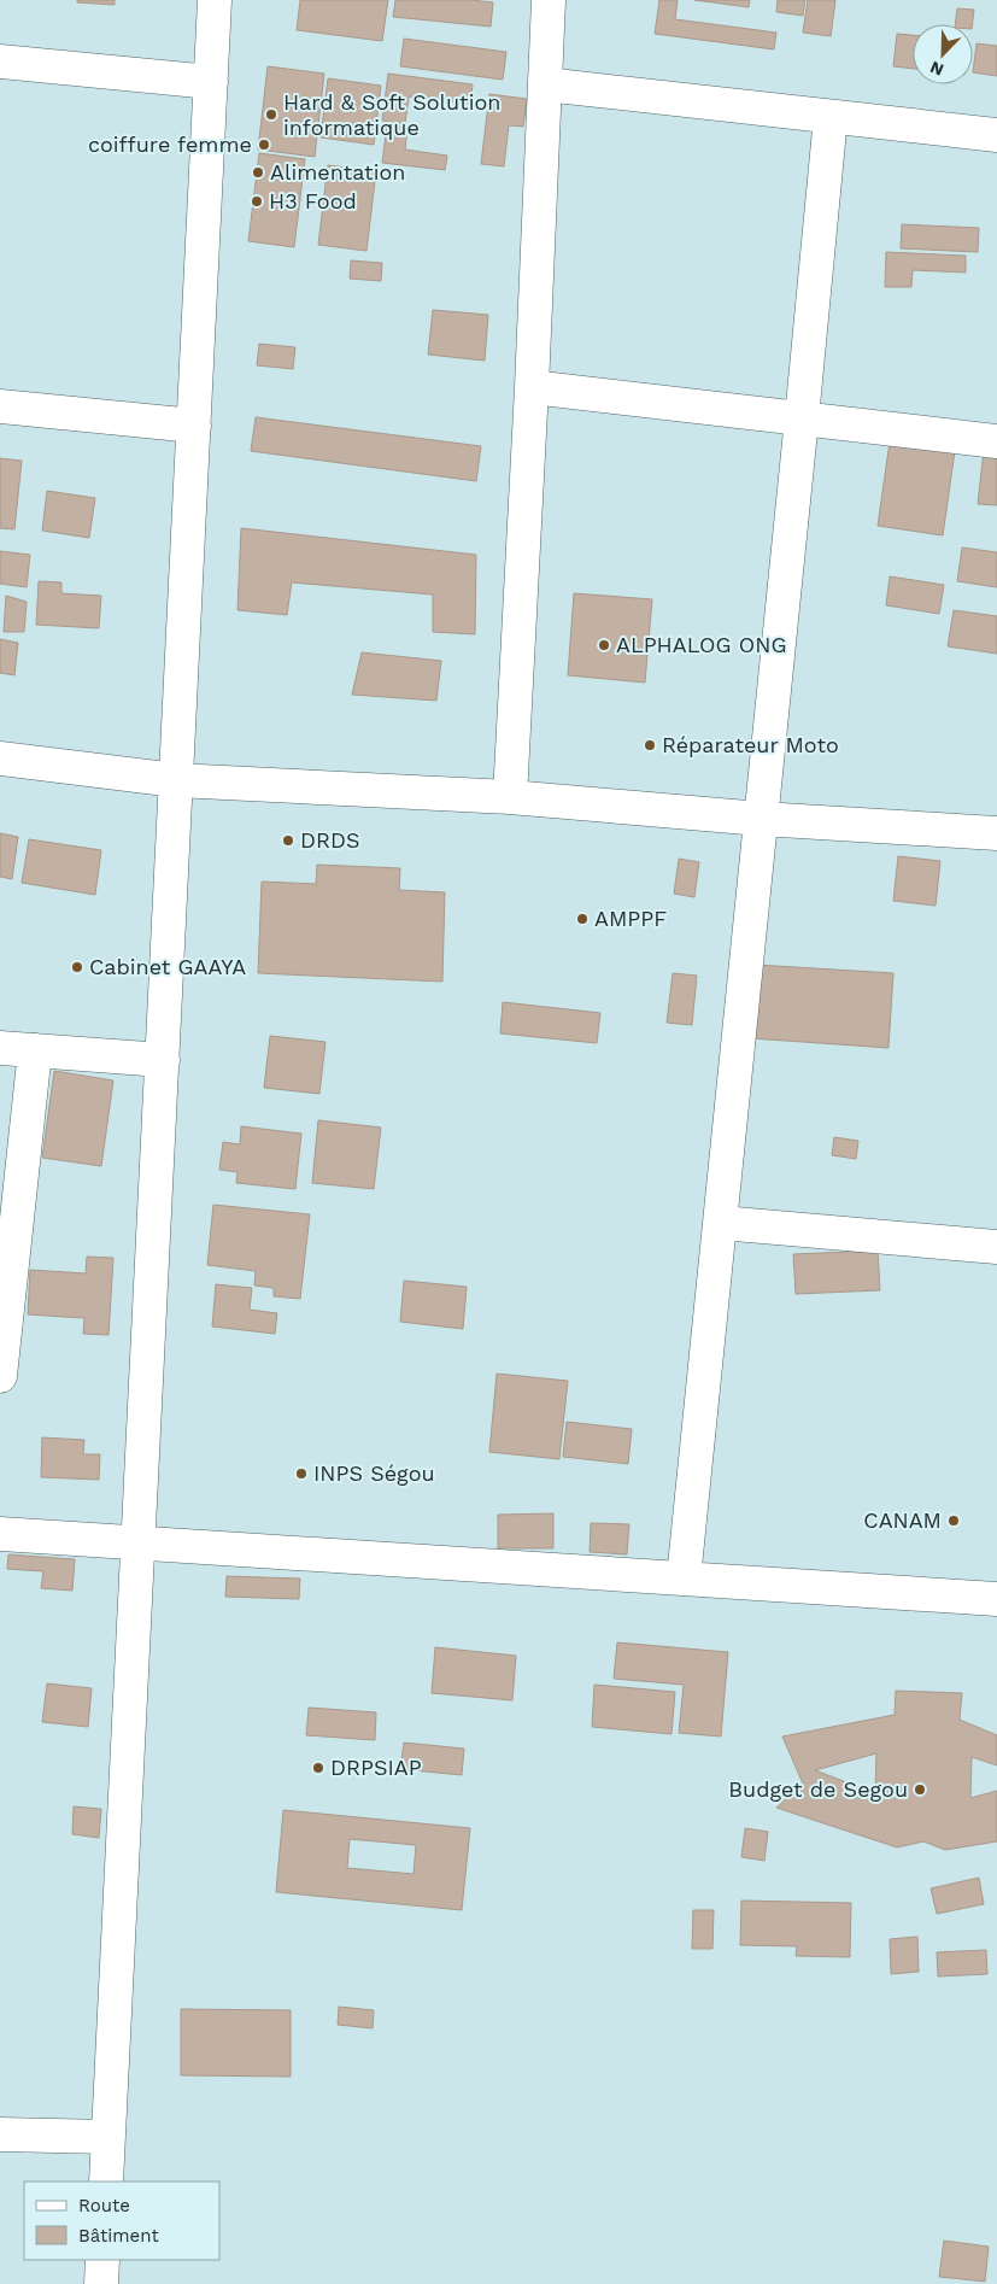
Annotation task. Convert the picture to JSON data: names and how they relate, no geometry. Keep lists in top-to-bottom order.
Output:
{
  "places": [
    "Hard & Soft Solution informatique",
    "coiffure femme",
    "Alimentation",
    "H3 Food",
    "ALPHALOG ONG",
    "Réparateur Moto",
    "DRDS",
    "AMPPF",
    "Cabinet GAAYA",
    "INPS Ségou",
    "CANAM",
    "DRPSIAP",
    "Budget de Segou"
  ],
  "legend": ["Route", "Bâtiment"],
  "north": "bottom left"
}
